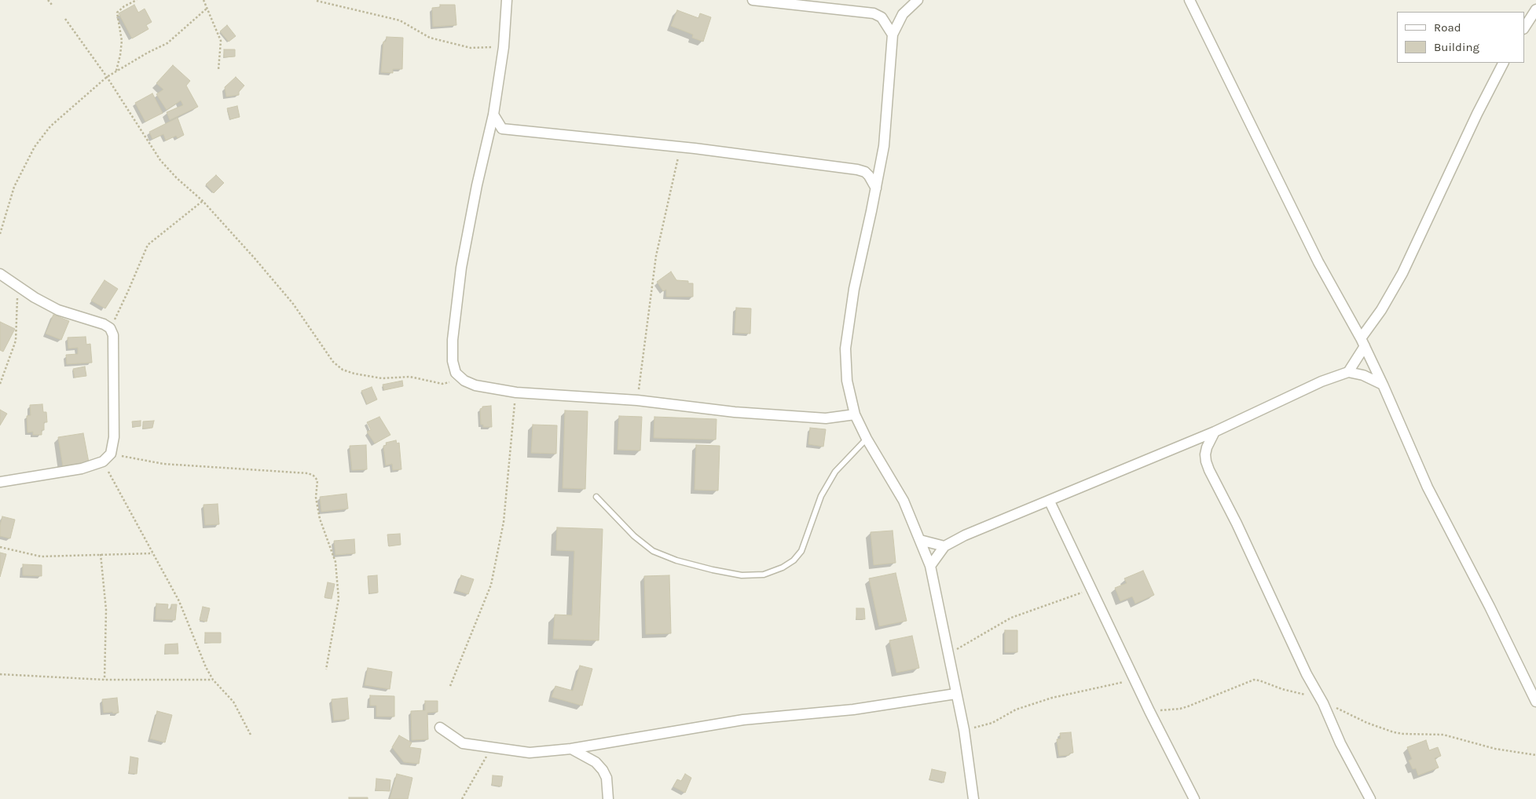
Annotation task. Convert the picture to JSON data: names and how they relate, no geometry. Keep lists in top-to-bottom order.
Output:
{
  "legend": ["Road", "Building"]
}
